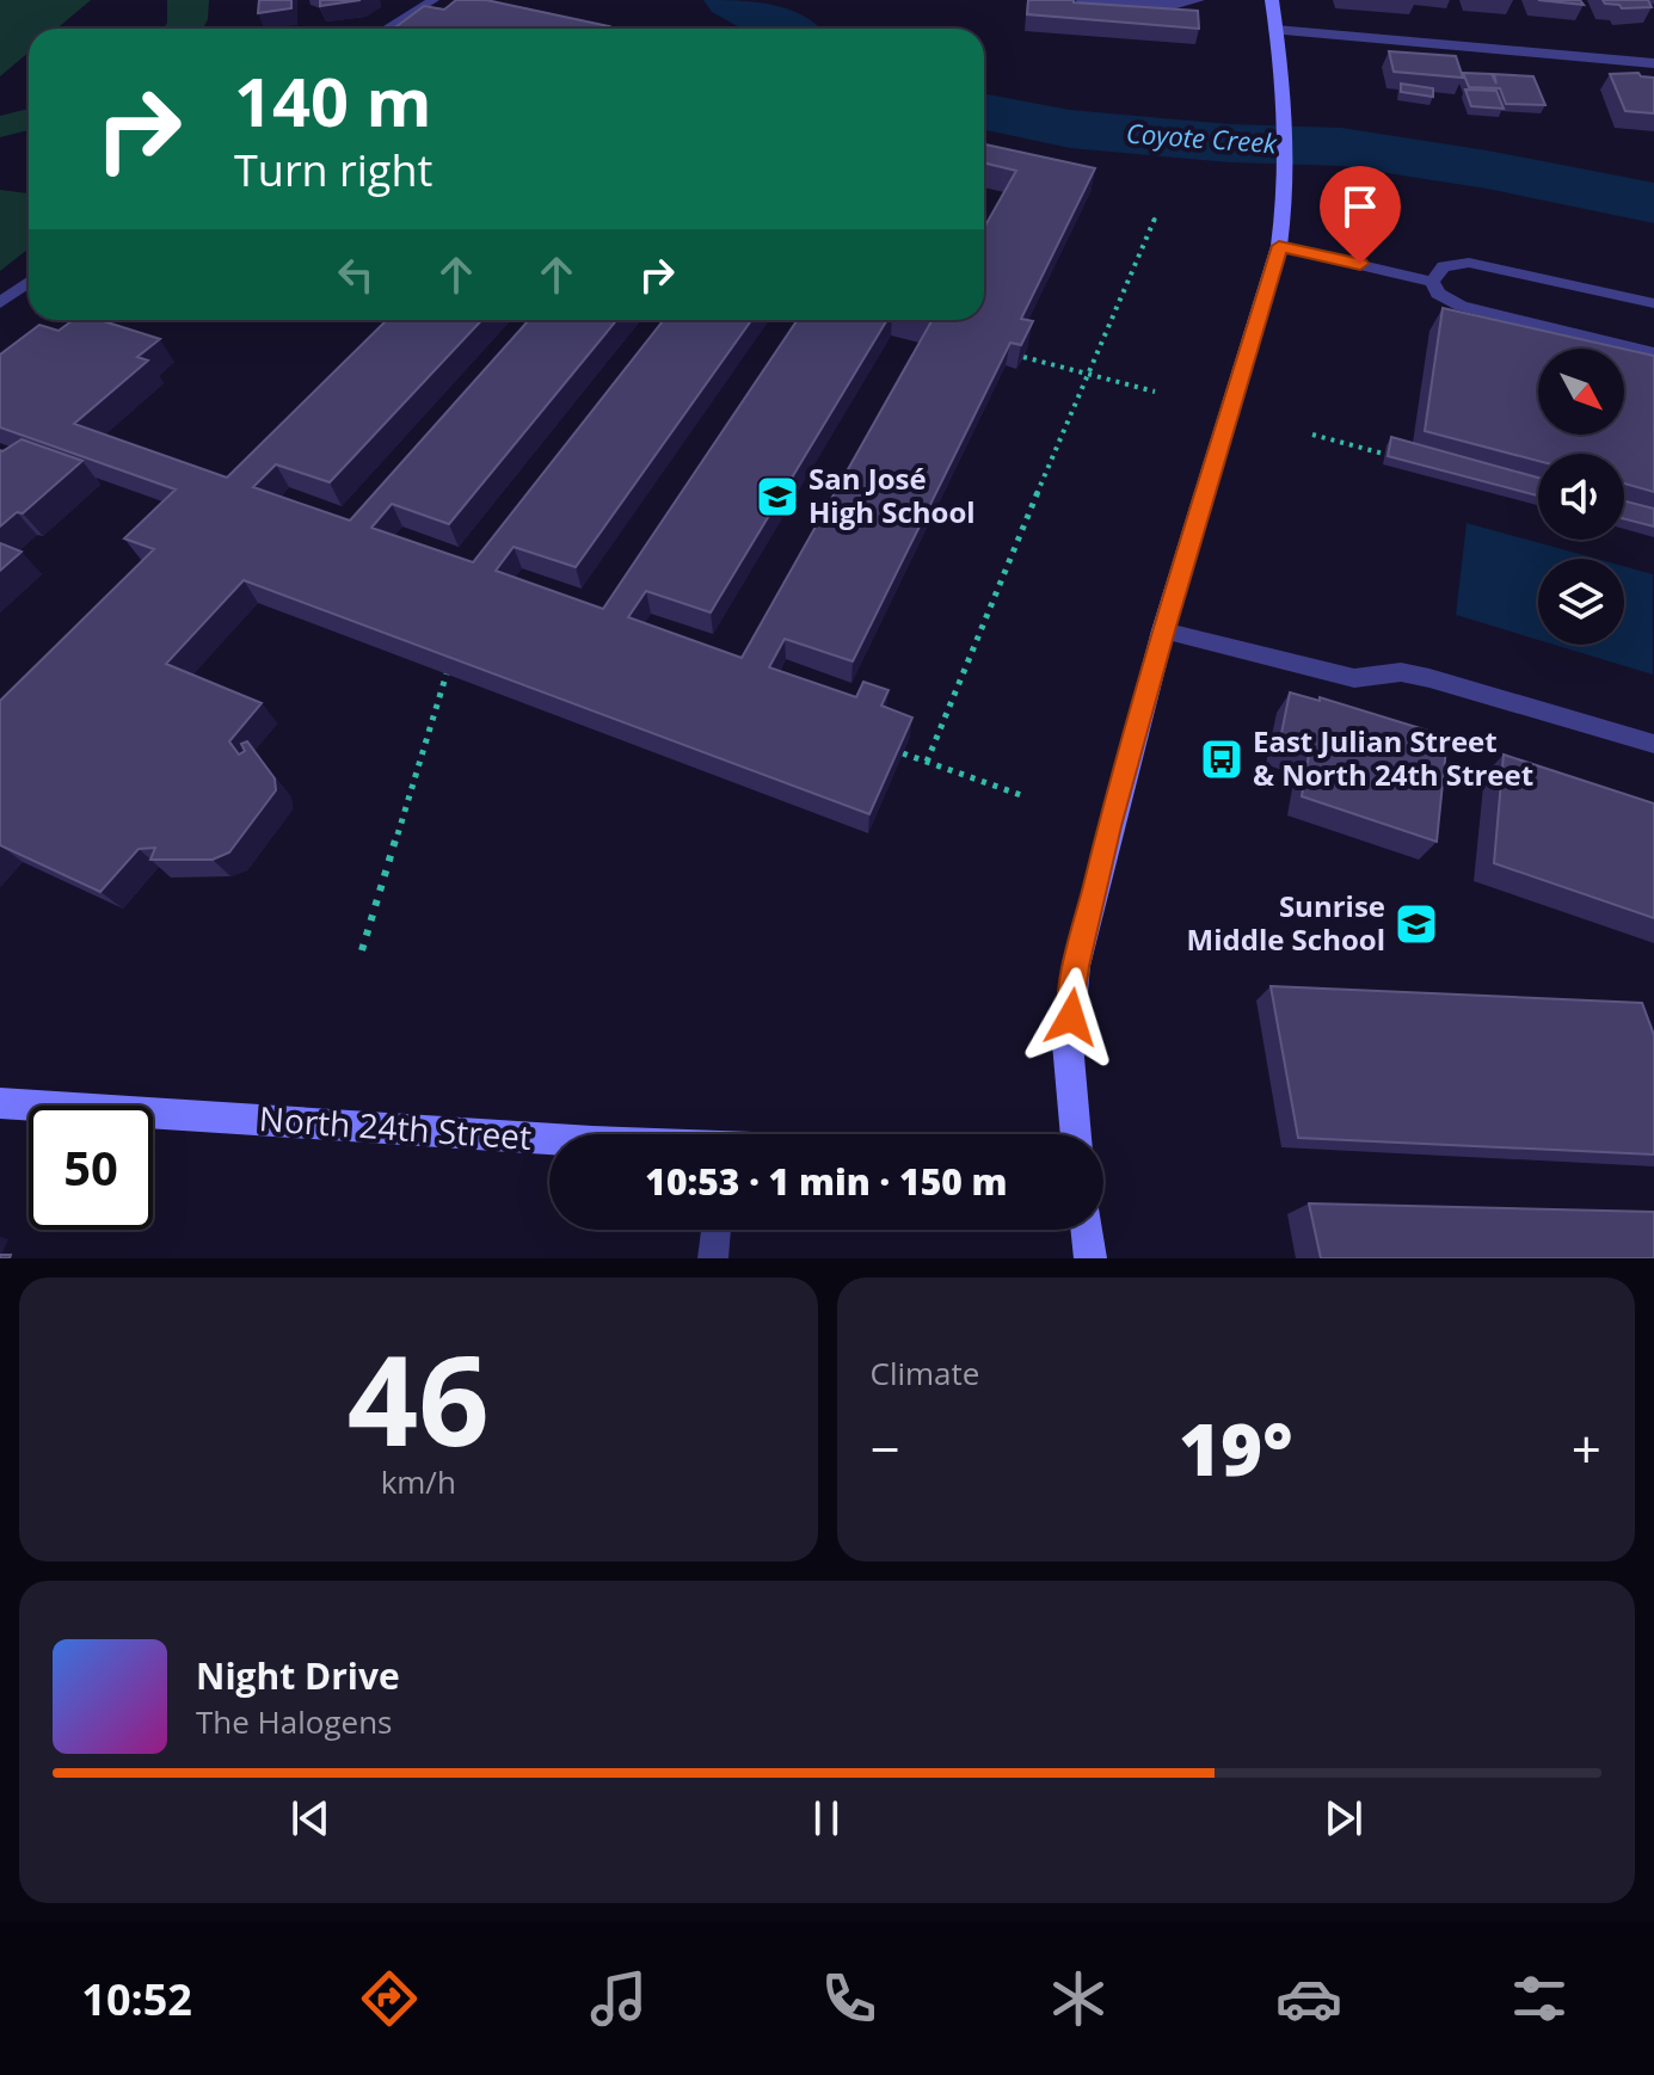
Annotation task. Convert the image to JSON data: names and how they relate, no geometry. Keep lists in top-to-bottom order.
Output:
{
  "streets": {
    "main road": ["North 24th Street"]
  },
  "water": ["Coyote Creek"],
  "places": {
    "school or university": ["San José High School", "Sunrise Middle School"],
    "bus stop": ["East Julian Street & North 24th Street"]
  },
  "north": "bottom right",
  "page": {
    "turn": ["140 m", "Turn right"],
    "limit": "50",
    "trip": "10:53 · 1 min · 150 m",
    "tile": [
      ["46", "km/h"],
      "Climate"
    ],
    "heat": ["−", "19°", "+"],
    "song": ["Night Drive", "The Halogens"],
    "tabs": "10:52"
  }
}
